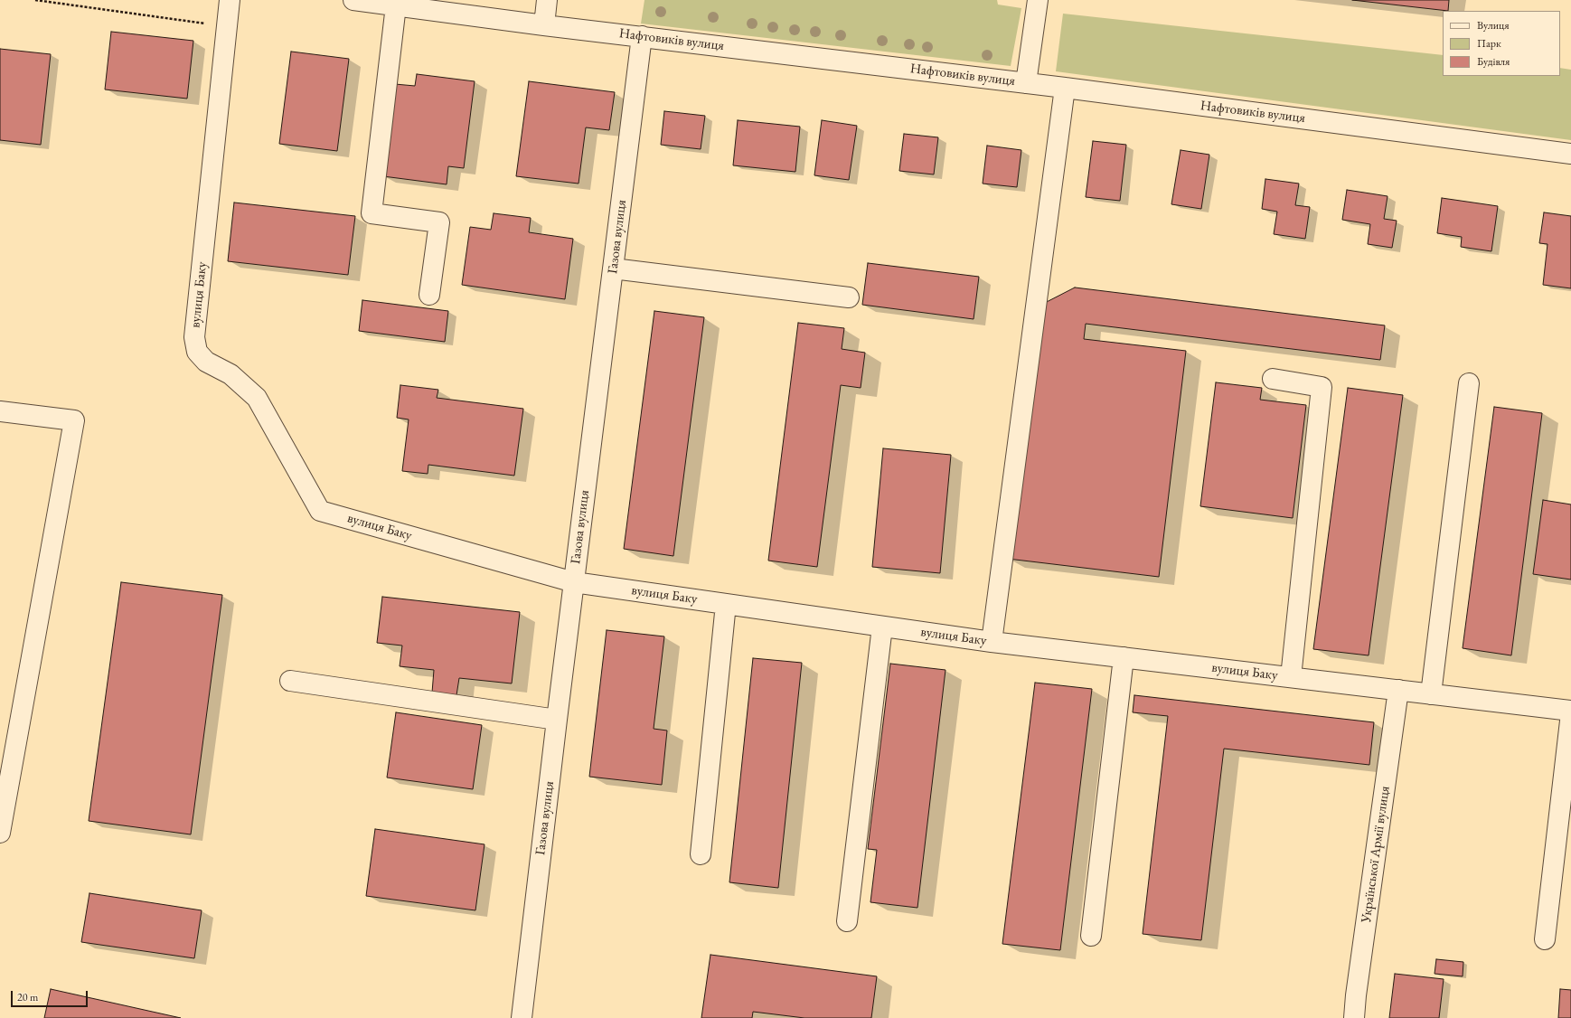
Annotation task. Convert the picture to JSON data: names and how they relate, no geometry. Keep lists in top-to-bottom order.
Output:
{
  "streets": {
    "street": [
      "Нафтовиків вулиця",
      "Газова вулиця",
      "вулиця Баку",
      "Української Армії вулиця"
    ]
  },
  "crossings": [
    ["Нафтовиків вулиця", "Газова вулиця"],
    ["Газова вулиця", "вулиця Баку"],
    ["вулиця Баку", "Української Армії вулиця"]
  ],
  "legend": ["Вулиця", "Парк", "Будівля"],
  "scale_bar": "20 m"
}
